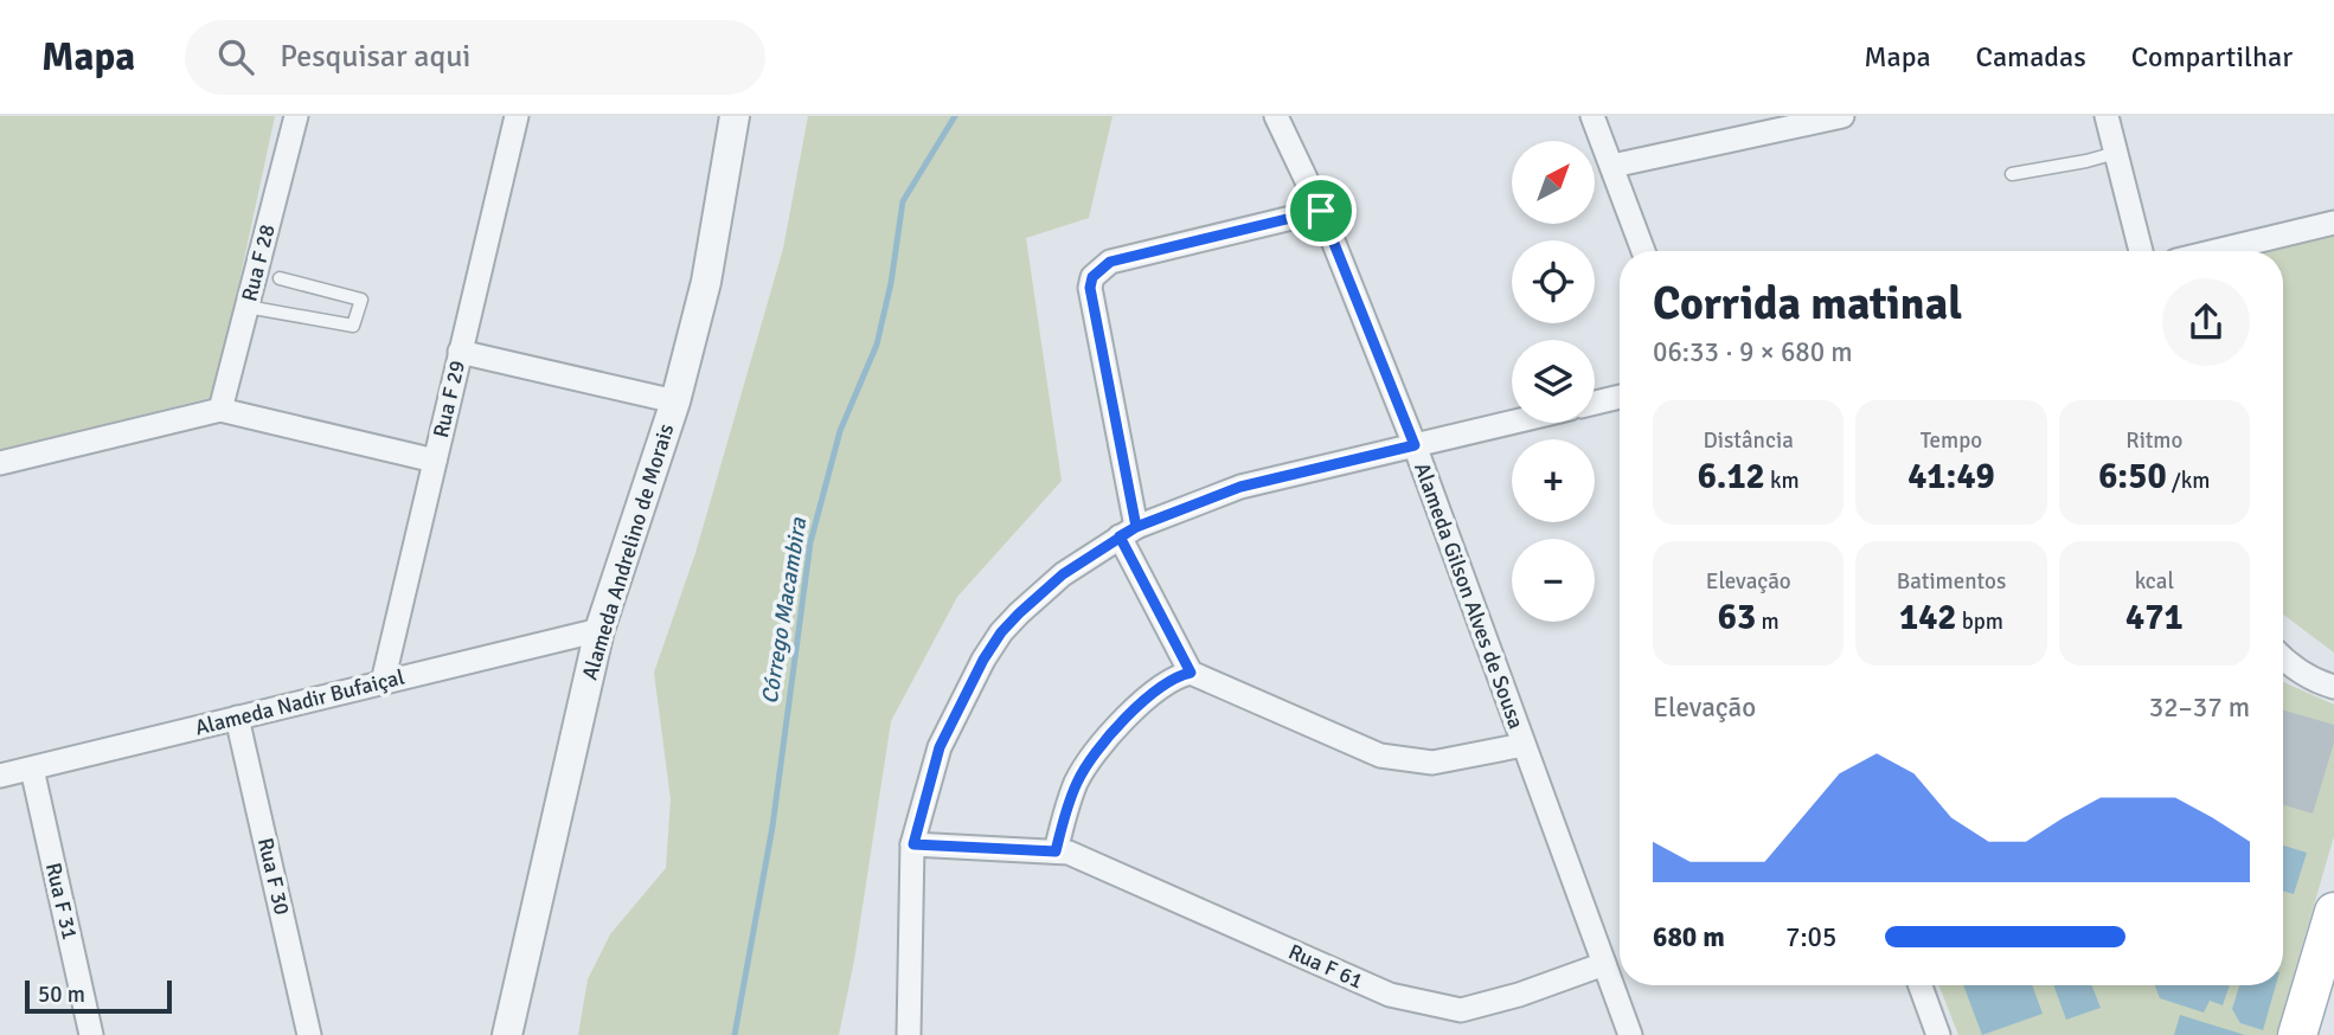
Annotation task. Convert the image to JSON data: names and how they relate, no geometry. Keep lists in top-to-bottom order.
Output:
{
  "streets": {
    "street": [
      "Rua F 28",
      "Rua F 29",
      "Alameda Andrelino de Morais",
      "Alameda Gilson Alves de Sousa",
      "Alameda Nadir Bufaiçal",
      "Rua F 30",
      "Rua F 31",
      "Rua F 61"
    ]
  },
  "crossings": [
    ["Rua F 29", "Alameda Nadir Bufaiçal"],
    ["Alameda Andrelino de Morais", "Alameda Nadir Bufaiçal"],
    ["Alameda Gilson Alves de Sousa", "Rua F 61"],
    ["Alameda Nadir Bufaiçal", "Rua F 30"],
    ["Alameda Nadir Bufaiçal", "Rua F 31"]
  ],
  "water": ["Córrego Macambira"],
  "scale_bar": "50 m",
  "north": "top right",
  "page": {
    "header": "Mapa",
    "search": "Pesquisar aqui",
    "nav": ["Mapa", "Camadas", "Compartilhar"],
    "map_buttons": ["+", "−"],
    "heading": ["Corrida matinal", "06:33 · 9 × 680 m"],
    "stats": [
      ["Distância", "6.12 km"],
      ["Tempo", "41:49"],
      ["Ritmo", "6:50 /km"],
      ["Elevação", "63 m"],
      ["Batimentos", "142 bpm"],
      ["kcal", "471"]
    ],
    "chart": ["Elevação", "32–37 m"],
    "list": [
      {
        "name": "680 m",
        "note": "7:05"
      }
    ],
    "scale": "50 m"
  }
}
